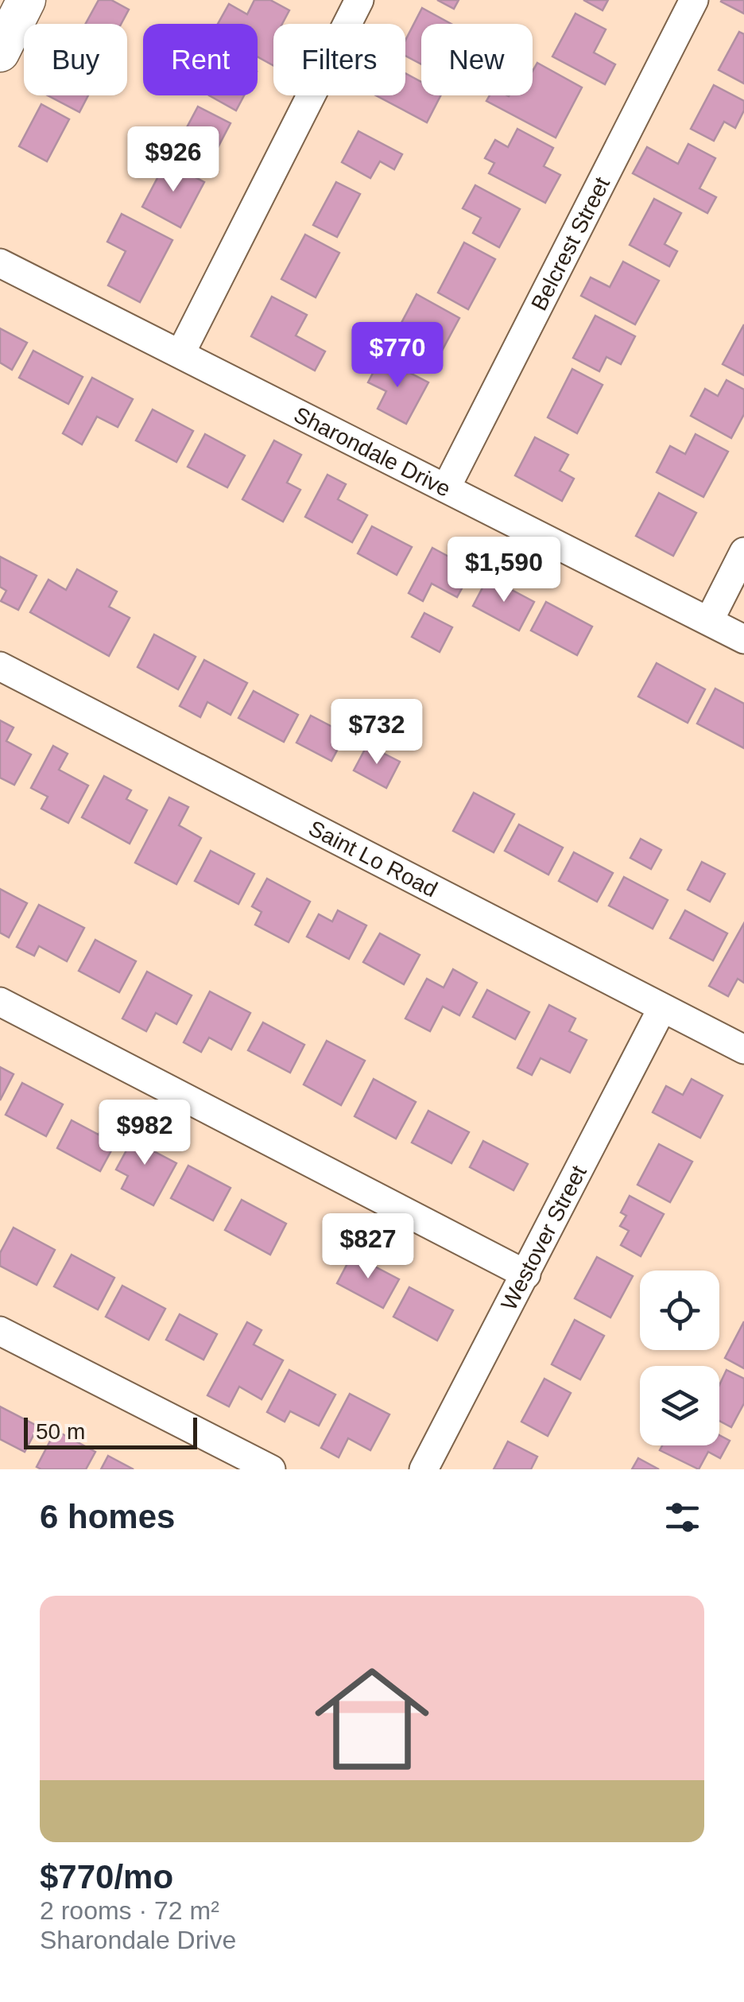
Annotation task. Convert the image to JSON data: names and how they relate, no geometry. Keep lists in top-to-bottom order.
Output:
{
  "streets": {
    "street": [
      "Belcrest Street",
      "Sharondale Drive",
      "Saint Lo Road",
      "Westover Street"
    ]
  },
  "crossings": [
    ["Belcrest Street", "Sharondale Drive"],
    ["Saint Lo Road", "Westover Street"]
  ],
  "scale_bar": "50 m",
  "page": {
    "chip": [
      "Buy",
      "Rent",
      "Filters",
      "New"
    ],
    "price": [
      "$926",
      "$770",
      "$1,590",
      "$732",
      "$982",
      "$827"
    ],
    "scale": "50 m",
    "heading": "6 homes",
    "list": [
      {
        "name": "$770/mo",
        "note": "2 rooms · 72 m² · Sharondale Drive"
      }
    ]
  }
}
